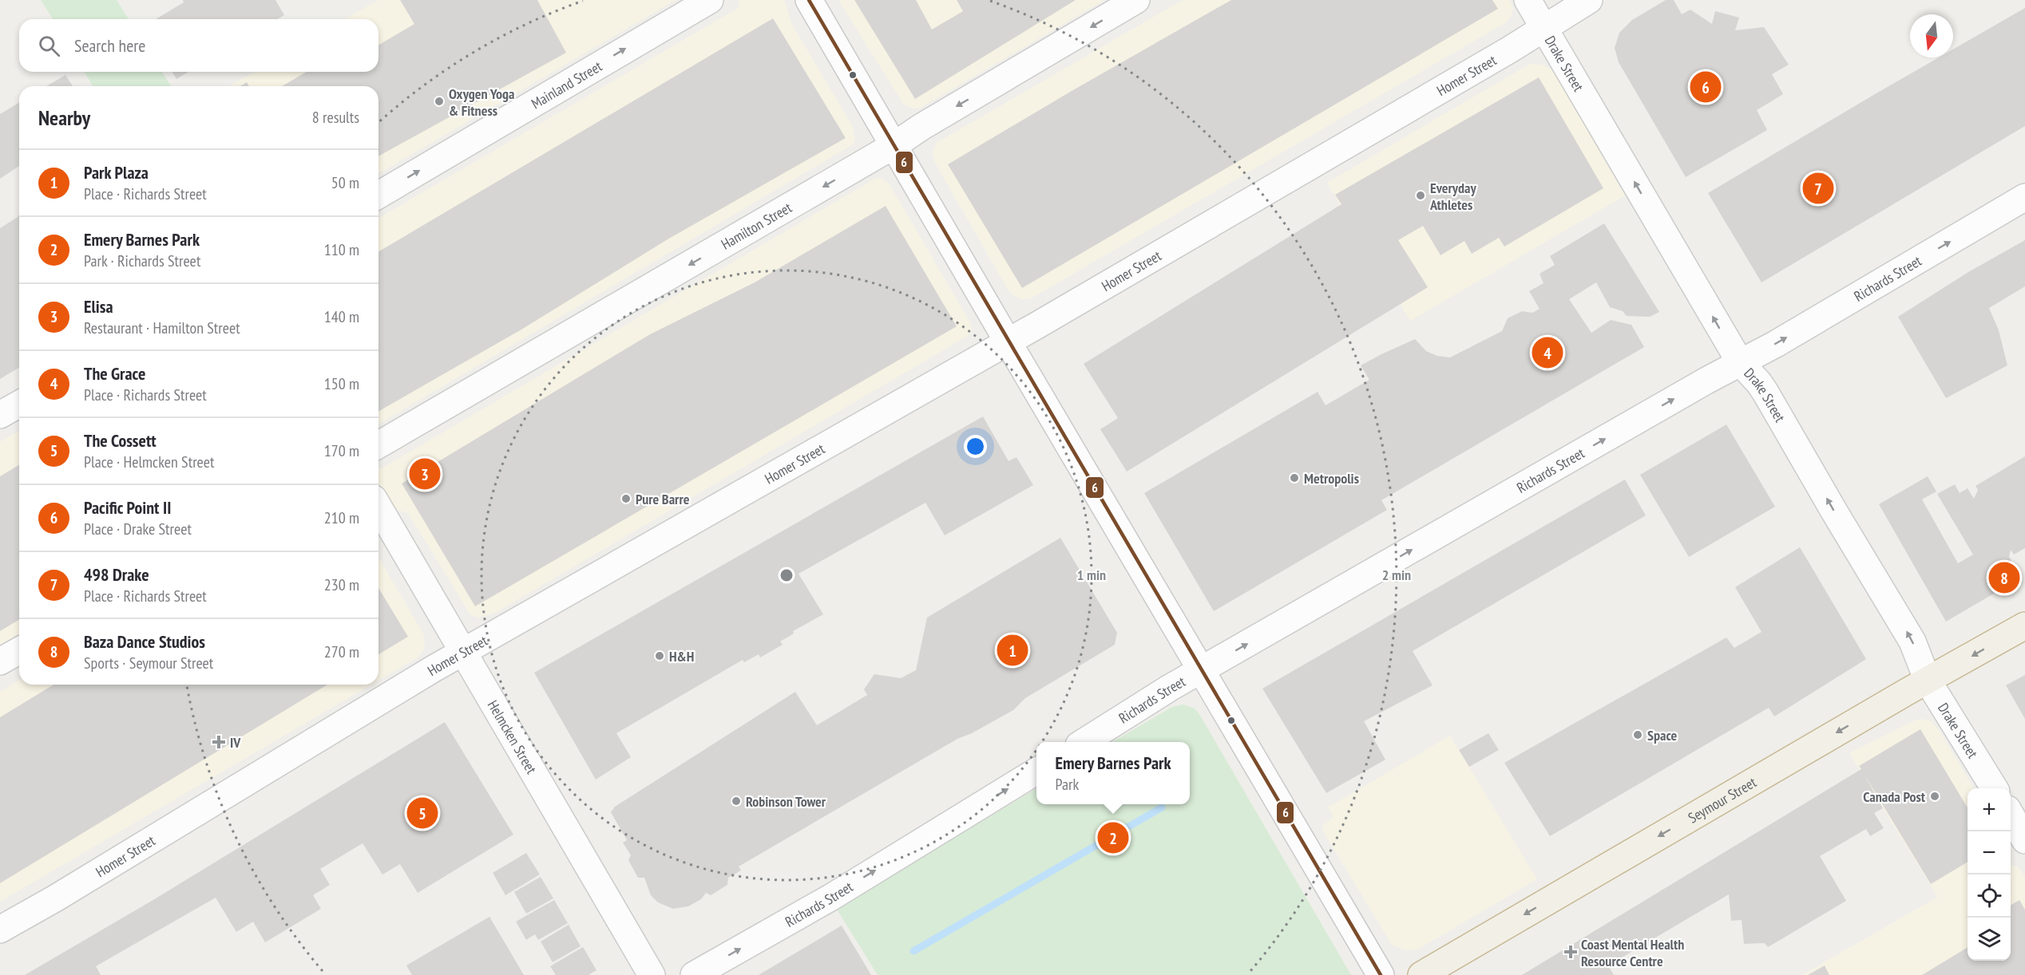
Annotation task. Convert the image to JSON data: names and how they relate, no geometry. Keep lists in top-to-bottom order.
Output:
{
  "streets": {
    "highway": ["Seymour Street"],
    "street": [
      "Drake Street",
      "Homer Street",
      "Mainland Street",
      "Hamilton Street",
      "Richards Street",
      "Helmcken Street"
    ]
  },
  "crossings": [
    ["Drake Street", "Homer Street"],
    ["Drake Street", "Richards Street"],
    ["Drake Street", "Seymour Street"],
    ["Homer Street", "Helmcken Street"]
  ],
  "one_way": [
    "Drake Street",
    "Mainland Street",
    "Hamilton Street",
    "Richards Street",
    "Seymour Street"
  ],
  "places": {
    "other": [
      "Oxygen Yoga & Fitness",
      "Everyday Athletes",
      "Metropolis",
      "Pure Barre",
      "H&H",
      "Space",
      "Canada Post",
      "Robinson Tower"
    ],
    "health": ["IV", "Coast Mental Health Resource Centre"]
  },
  "lines": ["transit line 6"],
  "north": "bottom",
  "page": {
    "search": "Search here",
    "pins": [
      "6",
      "7",
      "4",
      "3",
      "8",
      "1",
      "5",
      "2"
    ],
    "heading": ["Nearby", "8 results"],
    "list": [
      {
        "mark": "1",
        "name": "Park Plaza",
        "note": "Place · Richards Street",
        "value": "50 m"
      },
      {
        "mark": "2",
        "name": "Emery Barnes Park",
        "note": "Park · Richards Street",
        "value": "110 m"
      },
      {
        "mark": "3",
        "name": "Elisa",
        "note": "Restaurant · Hamilton Street",
        "value": "140 m"
      },
      {
        "mark": "4",
        "name": "The Grace",
        "note": "Place · Richards Street",
        "value": "150 m"
      },
      {
        "mark": "5",
        "name": "The Cossett",
        "note": "Place · Helmcken Street",
        "value": "170 m"
      },
      {
        "mark": "6",
        "name": "Pacific Point II",
        "note": "Place · Drake Street",
        "value": "210 m"
      },
      {
        "mark": "7",
        "name": "498 Drake",
        "note": "Place · Richards Street",
        "value": "230 m"
      },
      {
        "mark": "8",
        "name": "Baza Dance Studios",
        "note": "Sports · Seymour Street",
        "value": "270 m"
      }
    ],
    "popup": ["Emery Barnes Park", "Park"],
    "map_buttons": ["+", "−"]
  },
  "rings": ["1 min", "2 min"]
}
